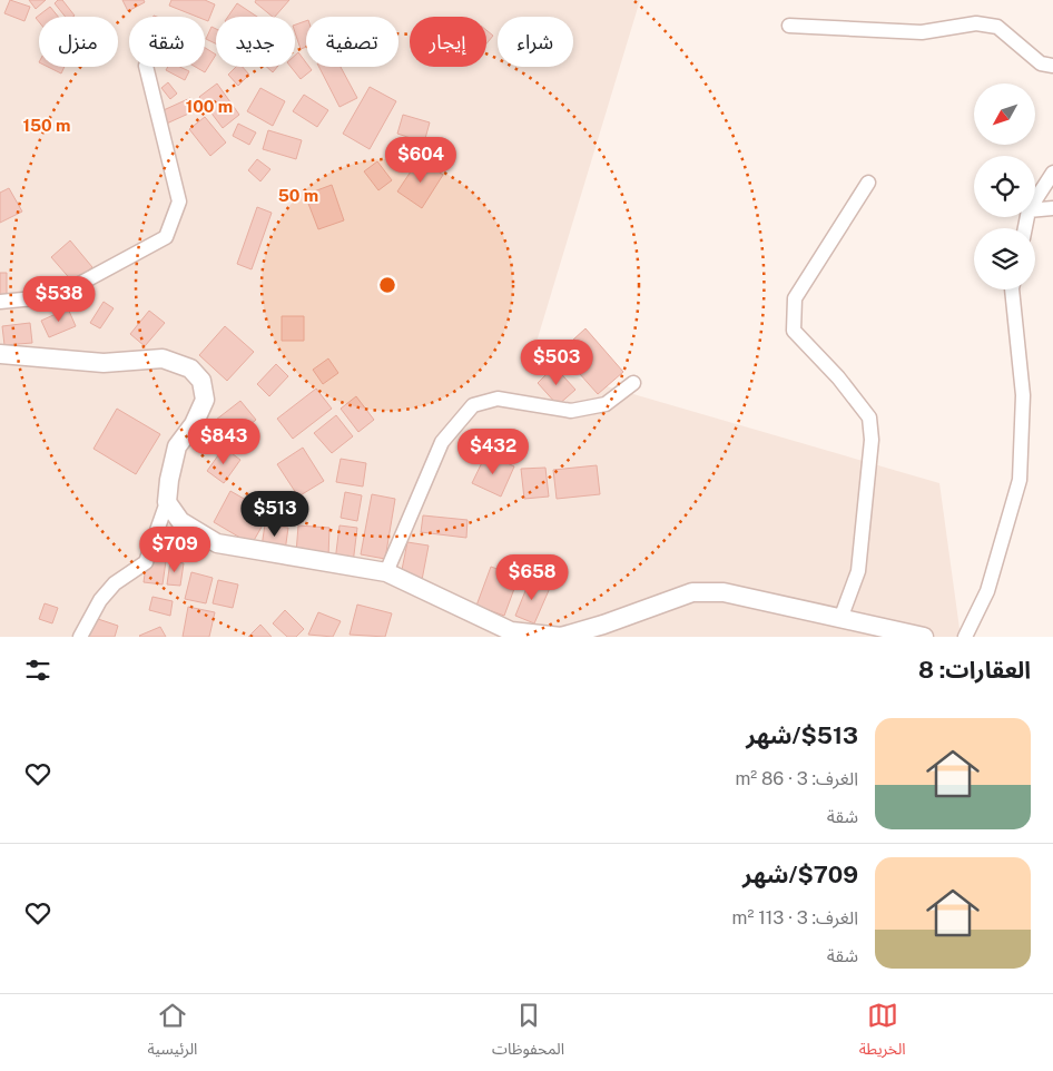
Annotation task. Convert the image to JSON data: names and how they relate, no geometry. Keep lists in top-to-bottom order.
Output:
{
  "north": "bottom left",
  "page": {
    "chip": [
      "شراء",
      "إيجار",
      "تصفية",
      "جديد",
      "شقة",
      "منزل"
    ],
    "price": [
      "$604",
      "$538",
      "$503",
      "$843",
      "$432",
      "$513",
      "$709",
      "$658"
    ],
    "heading": "العقارات: 8",
    "list": [
      {
        "name": "$513/شهر",
        "note": "الغرف: 3 · 86 m² · شقة"
      },
      {
        "name": "$709/شهر",
        "note": "الغرف: 3 · 113 m² · شقة"
      }
    ],
    "tabs": ["الخريطة", "المحفوظات", "الرئيسية"]
  },
  "rings": ["100 m", "150 m", "50 m"]
}
